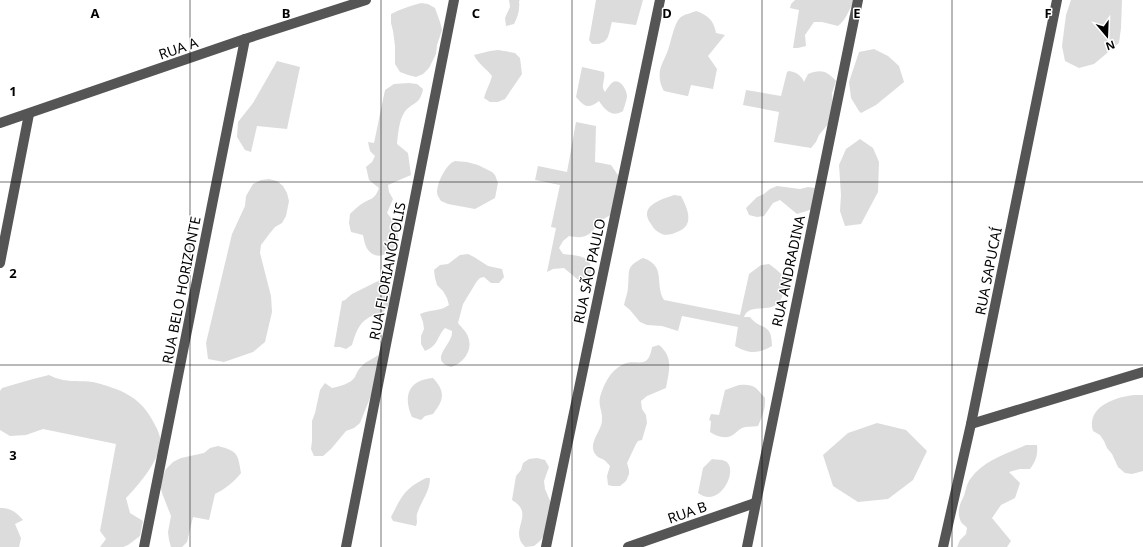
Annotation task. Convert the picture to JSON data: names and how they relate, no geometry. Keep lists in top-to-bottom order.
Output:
{
  "streets": {
    "street": [
      "RUA A",
      "RUA FLORIANÓPOLIS",
      "RUA SÃO PAULO",
      "RUA ANDRADINA",
      "RUA SAPUCAÍ",
      "RUA BELO HORIZONTE",
      "RUA B"
    ]
  },
  "crossings": [
    ["RUA A", "RUA BELO HORIZONTE"],
    ["RUA ANDRADINA", "RUA B"]
  ],
  "north": "bottom",
  "grid": {
    "columns": [
      "A",
      "B",
      "C",
      "D",
      "E",
      "F"
    ],
    "rows": ["1", "2", "3"]
  }
}
